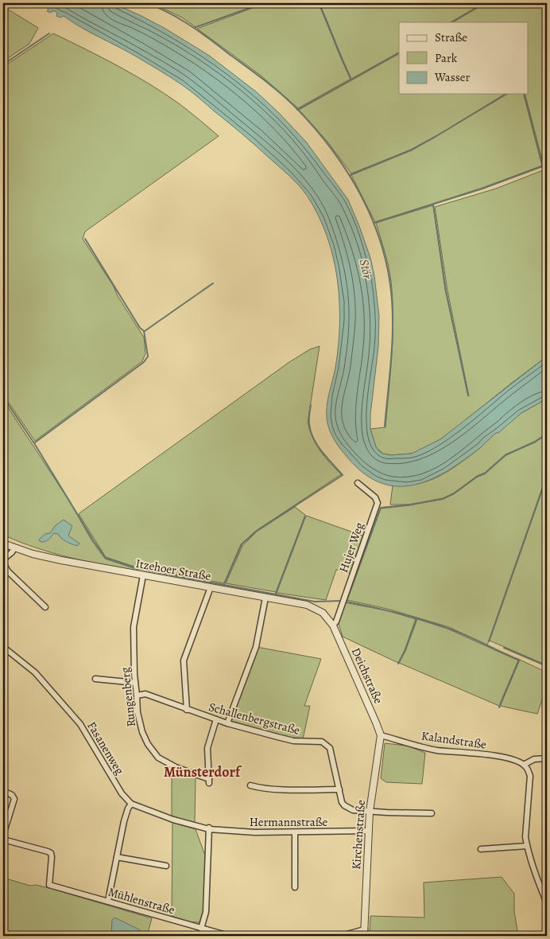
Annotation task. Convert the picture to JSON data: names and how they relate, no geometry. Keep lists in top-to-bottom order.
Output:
{
  "streets": {
    "street": [
      "Hujer Weg",
      "Itzehoer Straße",
      "Deichstraße",
      "Rungenberg",
      "Schallenbergstraße",
      "Kalandstraße",
      "Fasanenweg",
      "Hermannstraße",
      "Kirchenstraße",
      "Mühlenstraße"
    ]
  },
  "crossings": [
    ["Hujer Weg", "Itzehoer Straße"],
    ["Hujer Weg", "Deichstraße"],
    ["Itzehoer Straße", "Deichstraße"],
    ["Itzehoer Straße", "Rungenberg"],
    ["Deichstraße", "Kalandstraße"],
    ["Deichstraße", "Kirchenstraße"],
    ["Rungenberg", "Schallenbergstraße"],
    ["Schallenbergstraße", "Kirchenstraße"],
    ["Kalandstraße", "Kirchenstraße"],
    ["Hermannstraße", "Kirchenstraße"]
  ],
  "districts": ["Münsterdorf"],
  "water": ["Stör"],
  "legend": ["Straße", "Park", "Wasser"]
}
